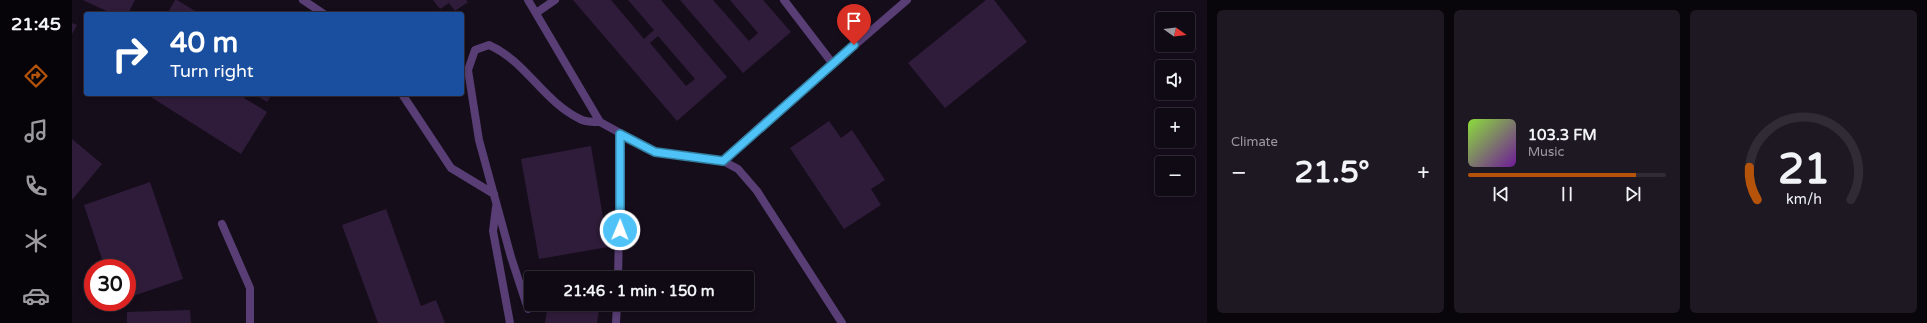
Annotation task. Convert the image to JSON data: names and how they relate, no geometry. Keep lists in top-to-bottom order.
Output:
{
  "north": "right",
  "page": {
    "tabs": "21:45",
    "tile": "Climate",
    "map_buttons": ["+", "−"],
    "turn": ["40 m", "Turn right"],
    "song": ["103.3 FM", "Music"],
    "heat": ["−", "21.5°", "+"],
    "limit": "30",
    "trip": "21:46 · 1 min · 150 m",
    "gauge": ["21", "km/h"]
  }
}
